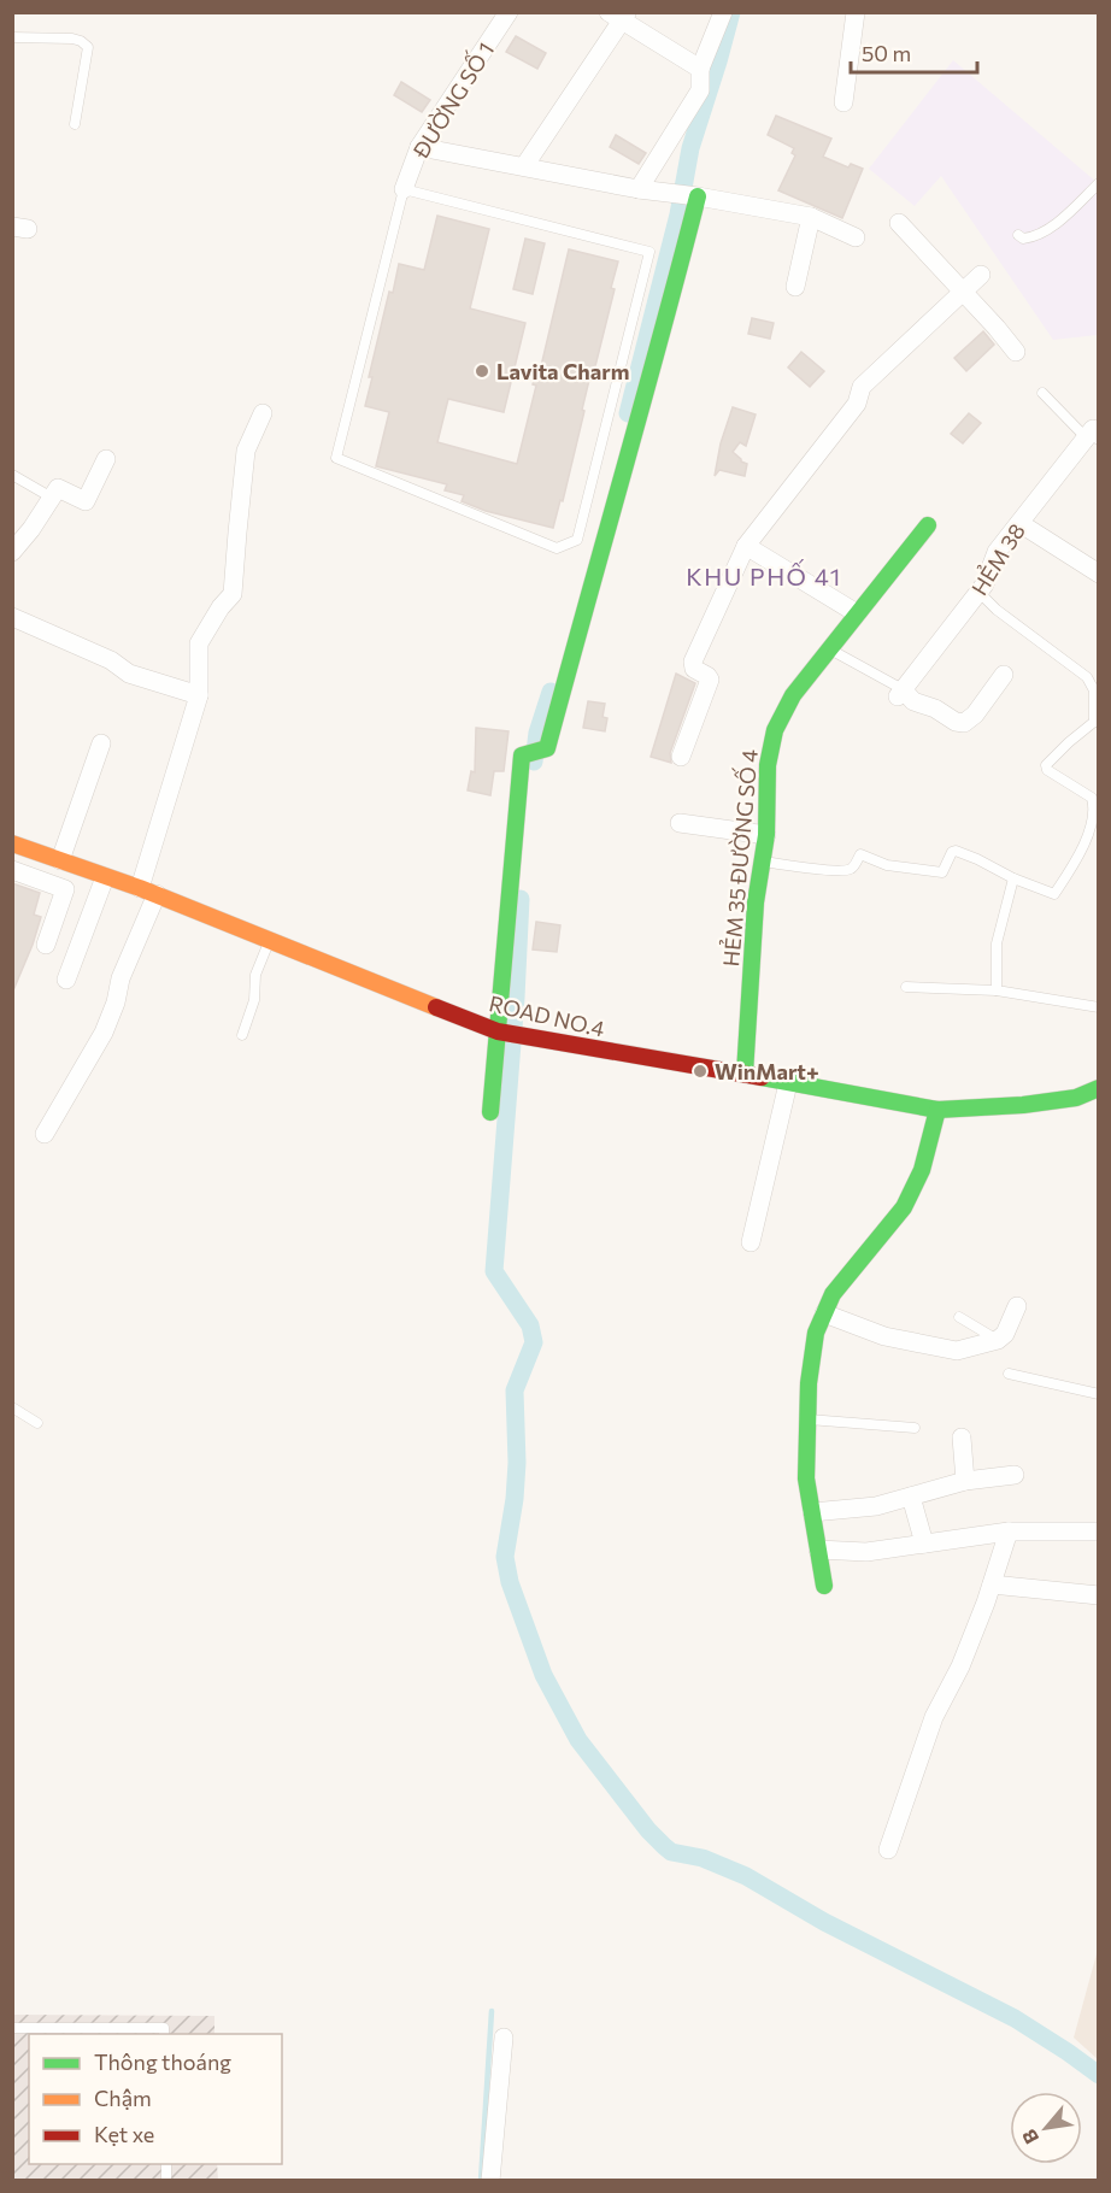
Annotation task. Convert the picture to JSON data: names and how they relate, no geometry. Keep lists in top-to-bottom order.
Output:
{
  "streets": {
    "street": [
      "ĐƯỜNG SỐ 1",
      "HẺM 38",
      "HẺM 35 ĐƯỜNG SỐ 4",
      "ROAD NO.4"
    ]
  },
  "crossings": [
    ["HẺM 35 ĐƯỜNG SỐ 4", "ROAD NO.4"]
  ],
  "districts": ["KHU PHỐ 41"],
  "places": ["Lavita Charm", "WinMart+"],
  "legend": ["Thông thoáng", "Chậm", "Kẹt xe"],
  "scale_bar": "50 m",
  "north": "bottom left"
}
